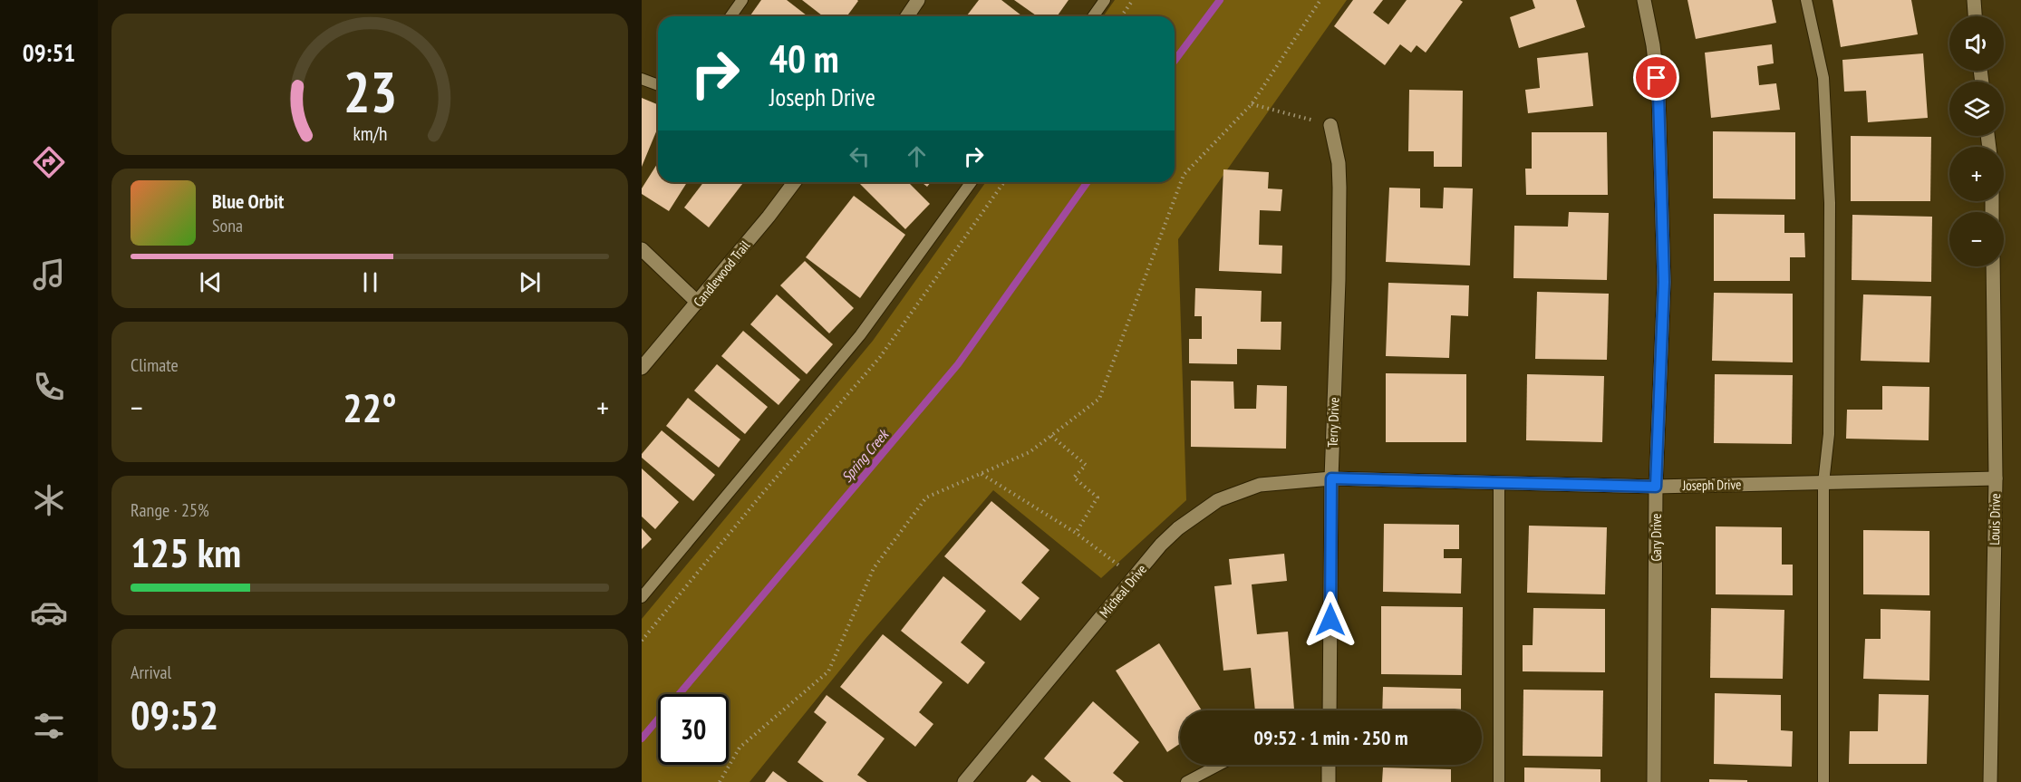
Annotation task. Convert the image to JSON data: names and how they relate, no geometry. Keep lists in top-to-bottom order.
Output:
{
  "streets": {
    "street": [
      "Candlewood Trail",
      "Terry Drive",
      "Joseph Drive",
      "Louis Drive",
      "Gary Drive",
      "Micheal Drive"
    ]
  },
  "crossings": [
    ["Terry Drive", "Joseph Drive"],
    ["Terry Drive", "Micheal Drive"],
    ["Joseph Drive", "Louis Drive"],
    ["Joseph Drive", "Gary Drive"],
    ["Joseph Drive", "Micheal Drive"]
  ],
  "water": ["Spring Creek"],
  "page": {
    "tabs": "09:51",
    "map_buttons": ["+", "−"],
    "turn": ["40 m", "Joseph Drive"],
    "song": ["Blue Orbit", "Sona"],
    "tile": [
      "Climate",
      ["Range · 25%", "125 km"],
      ["Arrival", "09:52"]
    ],
    "heat": ["−", "22°", "+"],
    "limit": "30",
    "trip": "09:52 · 1 min · 250 m",
    "gauge": ["23", "km/h"]
  }
}
